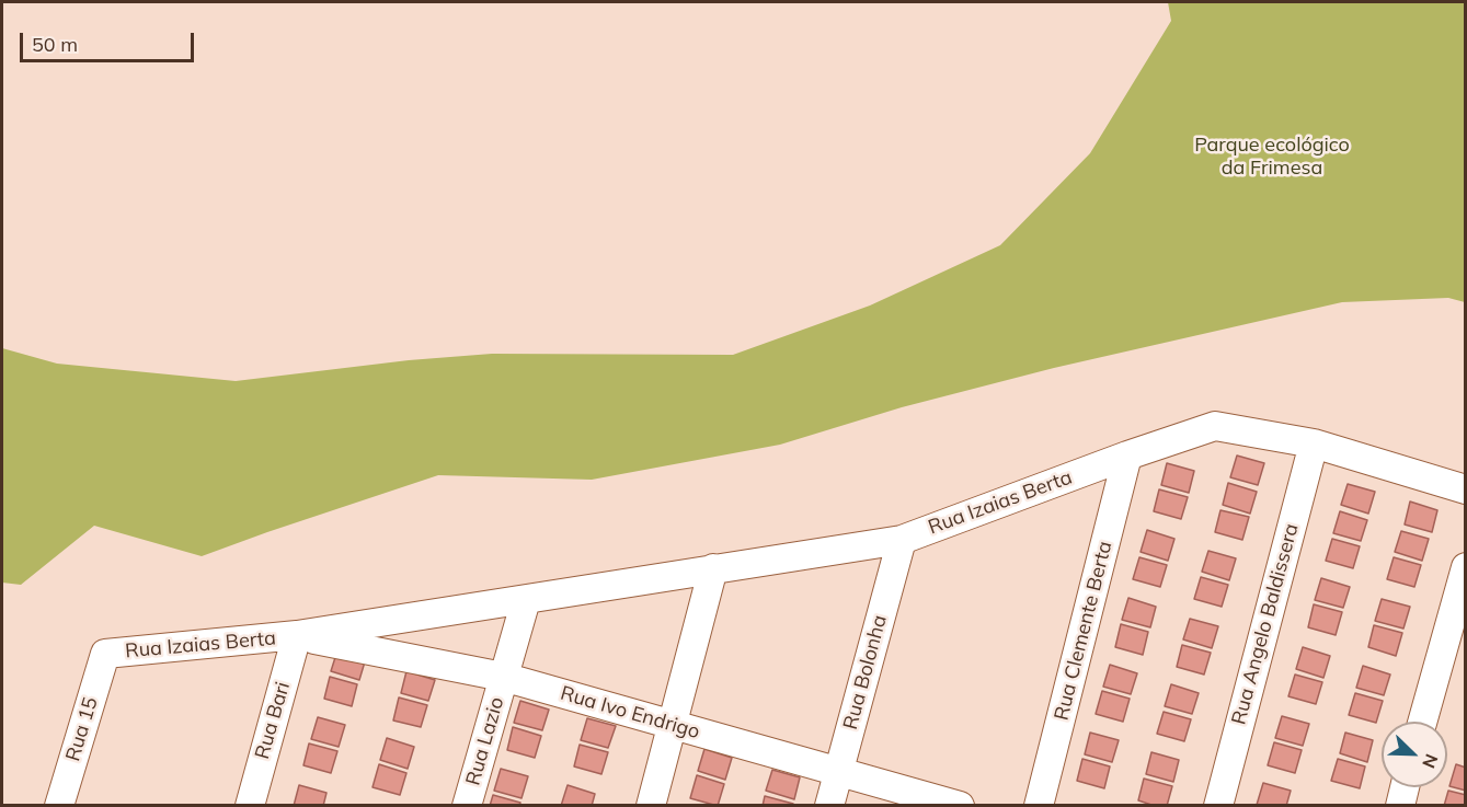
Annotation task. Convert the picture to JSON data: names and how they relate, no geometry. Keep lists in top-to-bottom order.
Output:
{
  "streets": {
    "street": [
      "Rua Izaias Berta",
      "Rua Angelo Baldissera",
      "Rua Clemente Berta",
      "Rua Bolonha",
      "Rua Ivo Endrigo",
      "Rua Bari",
      "Rua 15",
      "Rua Lazio"
    ]
  },
  "crossings": [
    ["Rua Izaias Berta", "Rua Angelo Baldissera"],
    ["Rua Izaias Berta", "Rua Clemente Berta"],
    ["Rua Izaias Berta", "Rua Bolonha"],
    ["Rua Izaias Berta", "Rua Ivo Endrigo"],
    ["Rua Izaias Berta", "Rua Bari"],
    ["Rua Izaias Berta", "Rua 15"],
    ["Rua Izaias Berta", "Rua Lazio"],
    ["Rua Bolonha", "Rua Ivo Endrigo"],
    ["Rua Ivo Endrigo", "Rua Bari"],
    ["Rua Ivo Endrigo", "Rua Lazio"]
  ],
  "parks": ["Parque ecológico da Frimesa"],
  "scale_bar": "50 m",
  "north": "bottom right"
}
